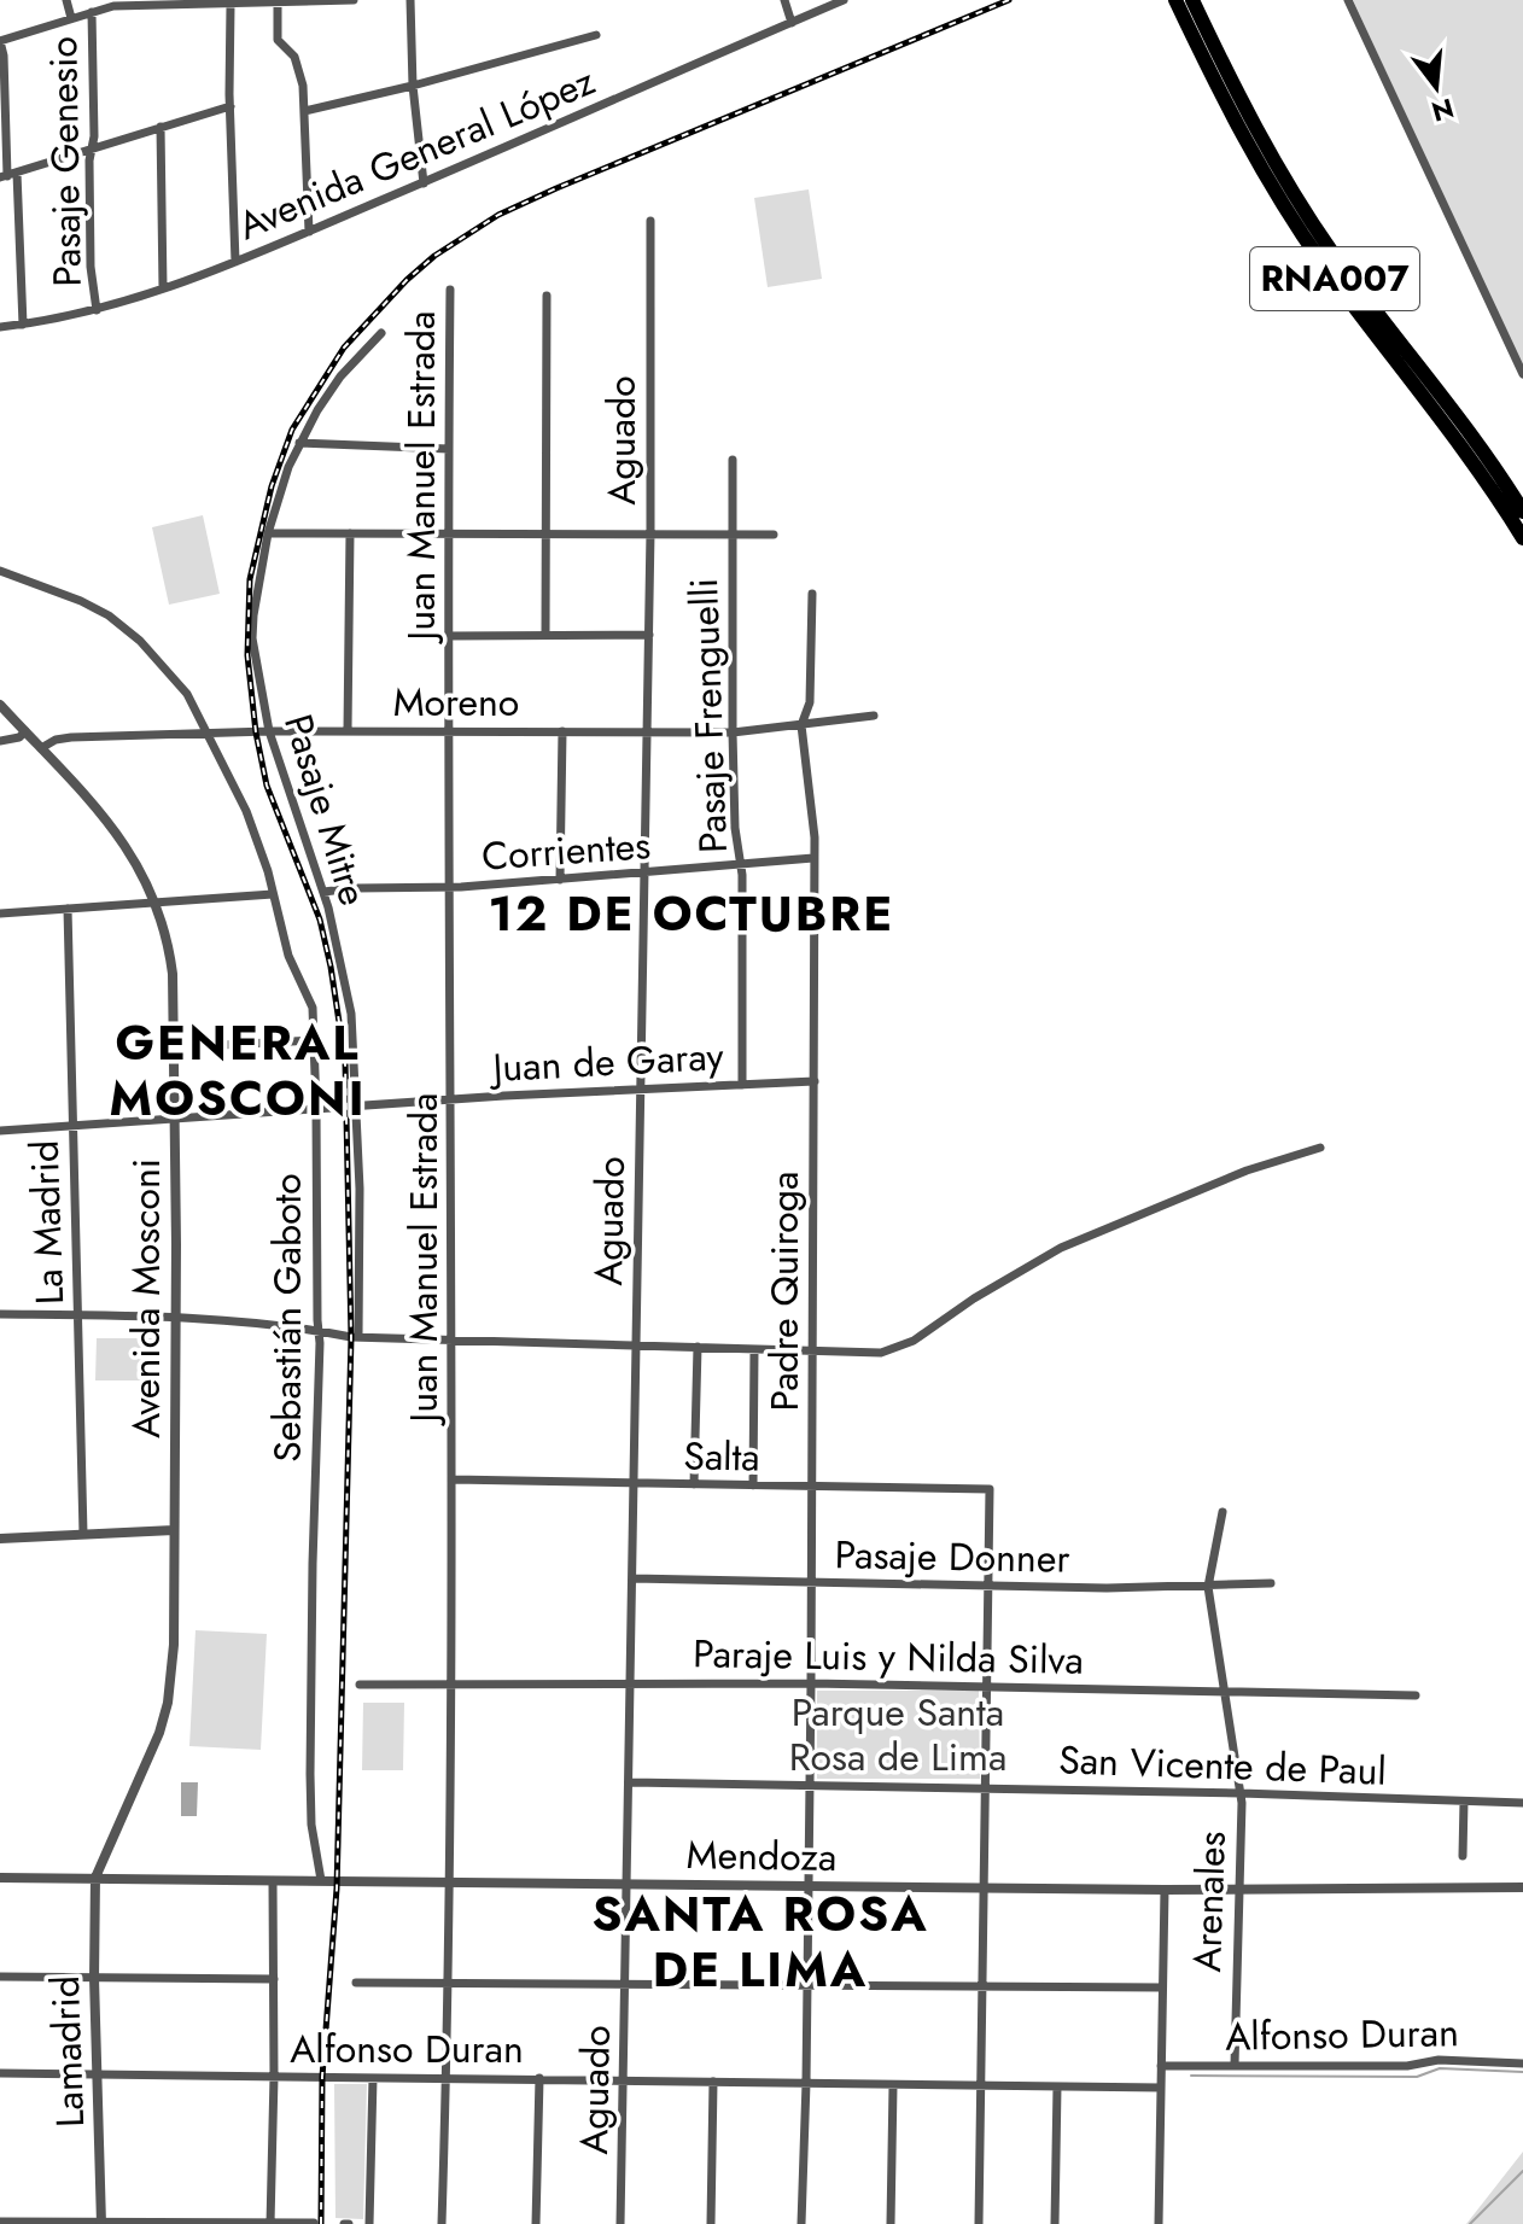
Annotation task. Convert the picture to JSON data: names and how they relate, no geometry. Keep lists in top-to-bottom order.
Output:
{
  "streets": {
    "highway": ["RNA007"],
    "street": [
      "Avenida General López",
      "Pasaje Genesio",
      "Aguado",
      "Juan Manuel Estrada",
      "Moreno",
      "Pasaje Frenguelli",
      "Pasaje Mitre",
      "Corrientes",
      "Juan de Garay",
      "La Madrid",
      "Padre Quiroga",
      "Avenida Mosconi",
      "Sebastián Gaboto",
      "Salta",
      "Pasaje Donner",
      "Paraje Luis y Nilda Silva",
      "San Vicente de Paul",
      "Mendoza",
      "Arenales",
      "Alfonso Duran",
      "Lamadrid"
    ]
  },
  "crossings": [
    ["Avenida General López", "Pasaje Genesio"],
    ["Aguado", "Moreno"],
    ["Aguado", "Corrientes"],
    ["Aguado", "Juan de Garay"],
    ["Aguado", "Salta"],
    ["Aguado", "Pasaje Donner"],
    ["Aguado", "Paraje Luis y Nilda Silva"],
    ["Aguado", "San Vicente de Paul"],
    ["Aguado", "Mendoza"],
    ["Aguado", "Alfonso Duran"],
    ["Juan Manuel Estrada", "Moreno"],
    ["Juan Manuel Estrada", "Corrientes"],
    ["Juan Manuel Estrada", "Juan de Garay"],
    ["Juan Manuel Estrada", "Salta"],
    ["Juan Manuel Estrada", "Paraje Luis y Nilda Silva"],
    ["Juan Manuel Estrada", "Mendoza"],
    ["Juan Manuel Estrada", "Alfonso Duran"],
    ["Moreno", "Pasaje Frenguelli"],
    ["Moreno", "Pasaje Mitre"],
    ["Moreno", "Padre Quiroga"],
    ["Moreno", "Avenida Mosconi"],
    ["Moreno", "Sebastián Gaboto"],
    ["Pasaje Frenguelli", "Corrientes"],
    ["Pasaje Frenguelli", "Juan de Garay"],
    ["Pasaje Mitre", "Corrientes"],
    ["Pasaje Mitre", "Juan de Garay"],
    ["Corrientes", "Padre Quiroga"],
    ["Juan de Garay", "La Madrid"],
    ["Juan de Garay", "Padre Quiroga"],
    ["Juan de Garay", "Avenida Mosconi"],
    ["Juan de Garay", "Sebastián Gaboto"],
    ["Padre Quiroga", "Salta"],
    ["Padre Quiroga", "Pasaje Donner"],
    ["Padre Quiroga", "Paraje Luis y Nilda Silva"],
    ["Padre Quiroga", "San Vicente de Paul"],
    ["Padre Quiroga", "Mendoza"],
    ["Padre Quiroga", "Alfonso Duran"],
    ["Avenida Mosconi", "Mendoza"],
    ["Avenida Mosconi", "Lamadrid"],
    ["Sebastián Gaboto", "Mendoza"],
    ["Salta", "Pasaje Donner"],
    ["Pasaje Donner", "Arenales"],
    ["Paraje Luis y Nilda Silva", "Arenales"],
    ["San Vicente de Paul", "Arenales"],
    ["Mendoza", "Arenales"],
    ["Mendoza", "Lamadrid"],
    ["Arenales", "Alfonso Duran"],
    ["Alfonso Duran", "Lamadrid"]
  ],
  "districts": ["12 DE OCTUBRE", "GENERAL MOSCONI", "SANTA ROSA DE LIMA"],
  "parks": ["Parque Santa Rosa de Lima"],
  "north": "bottom"
}
